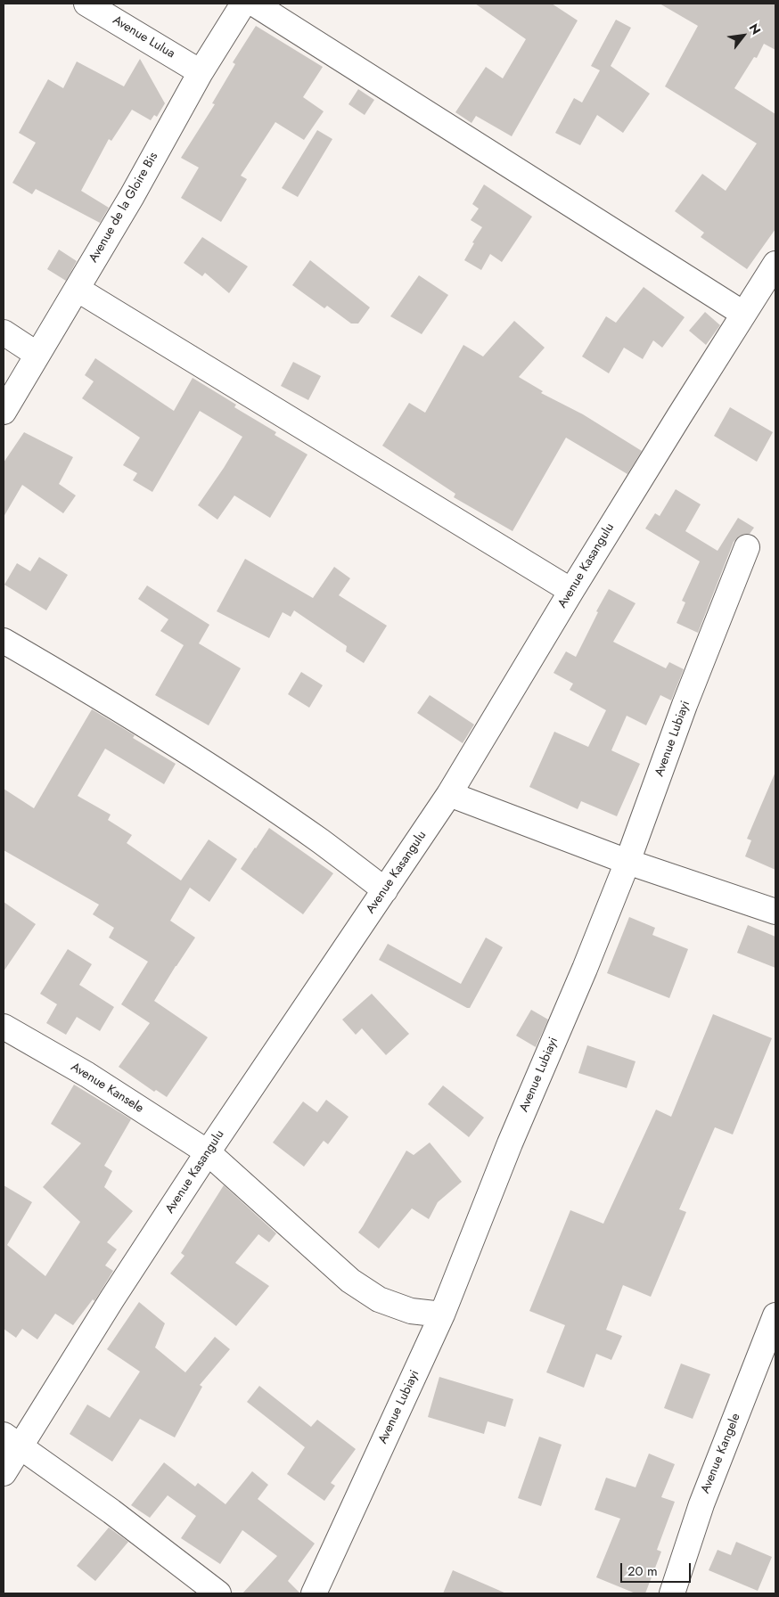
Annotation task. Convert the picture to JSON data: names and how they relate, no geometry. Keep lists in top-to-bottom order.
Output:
{
  "streets": {
    "street": [
      "Avenue Lulua",
      "Avenue de la Gloire Bis",
      "Avenue Kasangulu",
      "Avenue Lubiayi",
      "Avenue Kansele",
      "Avenue Kangele"
    ]
  },
  "crossings": [
    ["Avenue Lulua", "Avenue de la Gloire Bis"],
    ["Avenue Kasangulu", "Avenue Kansele"],
    ["Avenue Lubiayi", "Avenue Kansele"]
  ],
  "scale_bar": "20 m",
  "north": "top right"
}
